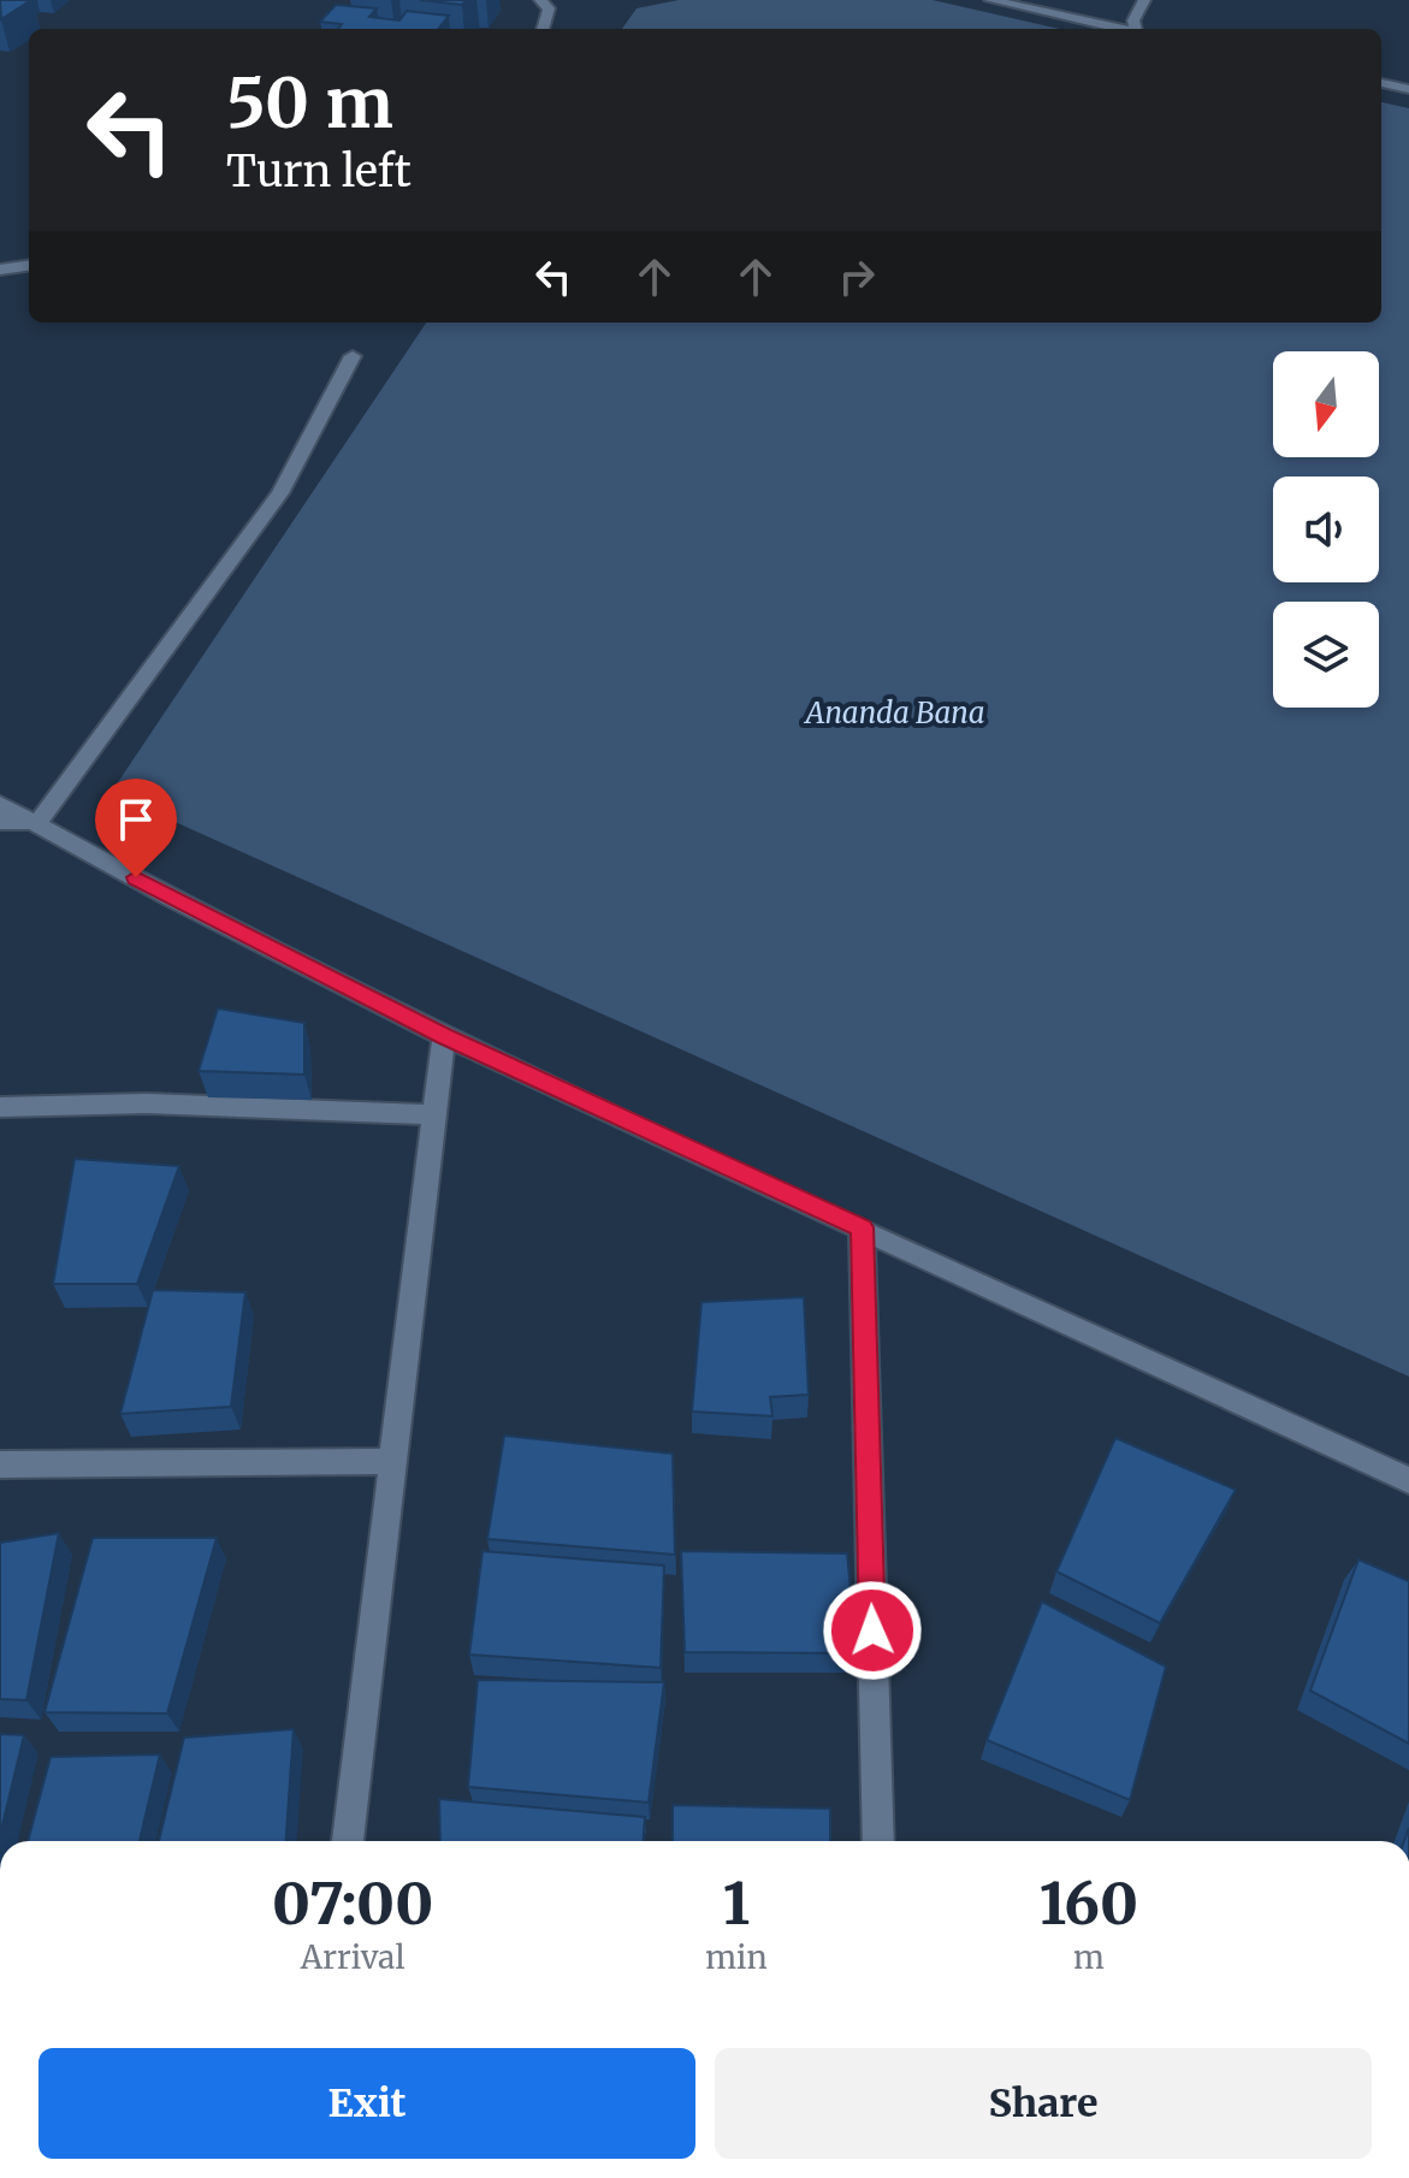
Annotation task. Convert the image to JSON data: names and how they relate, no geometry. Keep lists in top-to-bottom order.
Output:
{
  "parks": ["Ananda Bana"],
  "north": "bottom",
  "page": {
    "turn": ["50 m", "Turn left"],
    "eta": [
      "07:00",
      "Arrival",
      "1",
      "min",
      "160",
      "m"
    ],
    "buttons": ["Exit", "Share"]
  }
}
